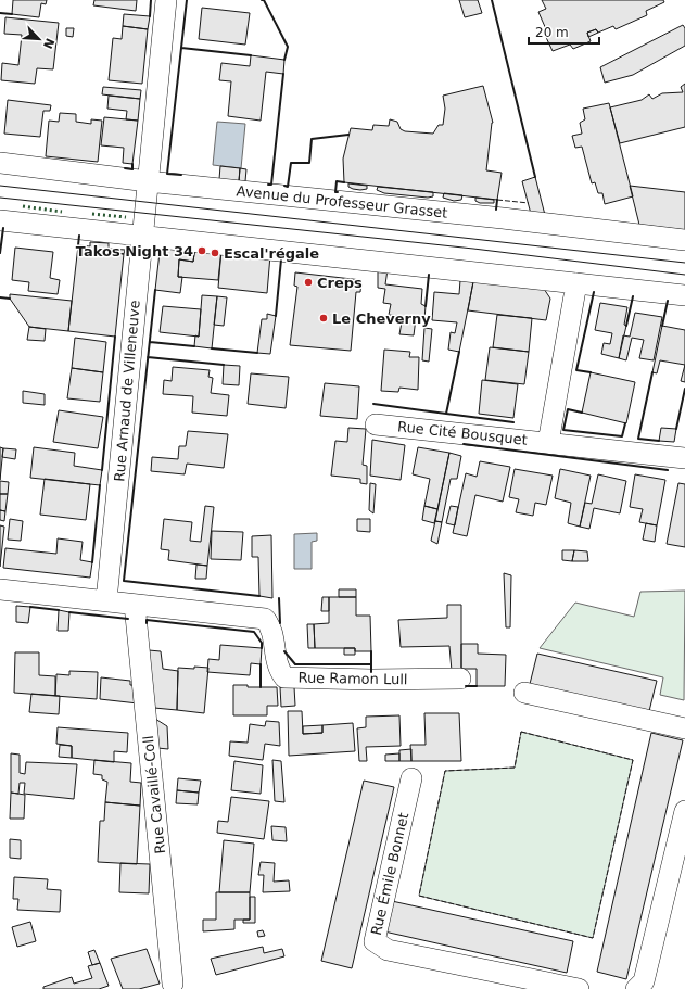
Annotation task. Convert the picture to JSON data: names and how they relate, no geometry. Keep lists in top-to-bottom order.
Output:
{
  "streets": {
    "street": [
      "Avenue du Professeur Grasset",
      "Rue Arnaud de Villeneuve",
      "Rue Cité Bousquet",
      "Rue Ramon Lull",
      "Rue Cavaillé-Coll",
      "Rue Émile Bonnet"
    ]
  },
  "crossings": [
    ["Avenue du Professeur Grasset", "Rue Arnaud de Villeneuve"],
    ["Rue Arnaud de Villeneuve", "Rue Ramon Lull"],
    ["Rue Ramon Lull", "Rue Cavaillé-Coll"]
  ],
  "places": [
    "Takos Night 34",
    "Escal'régale",
    "Creps",
    "Le Cheverny"
  ],
  "scale_bar": "20 m",
  "north": "bottom right"
}
